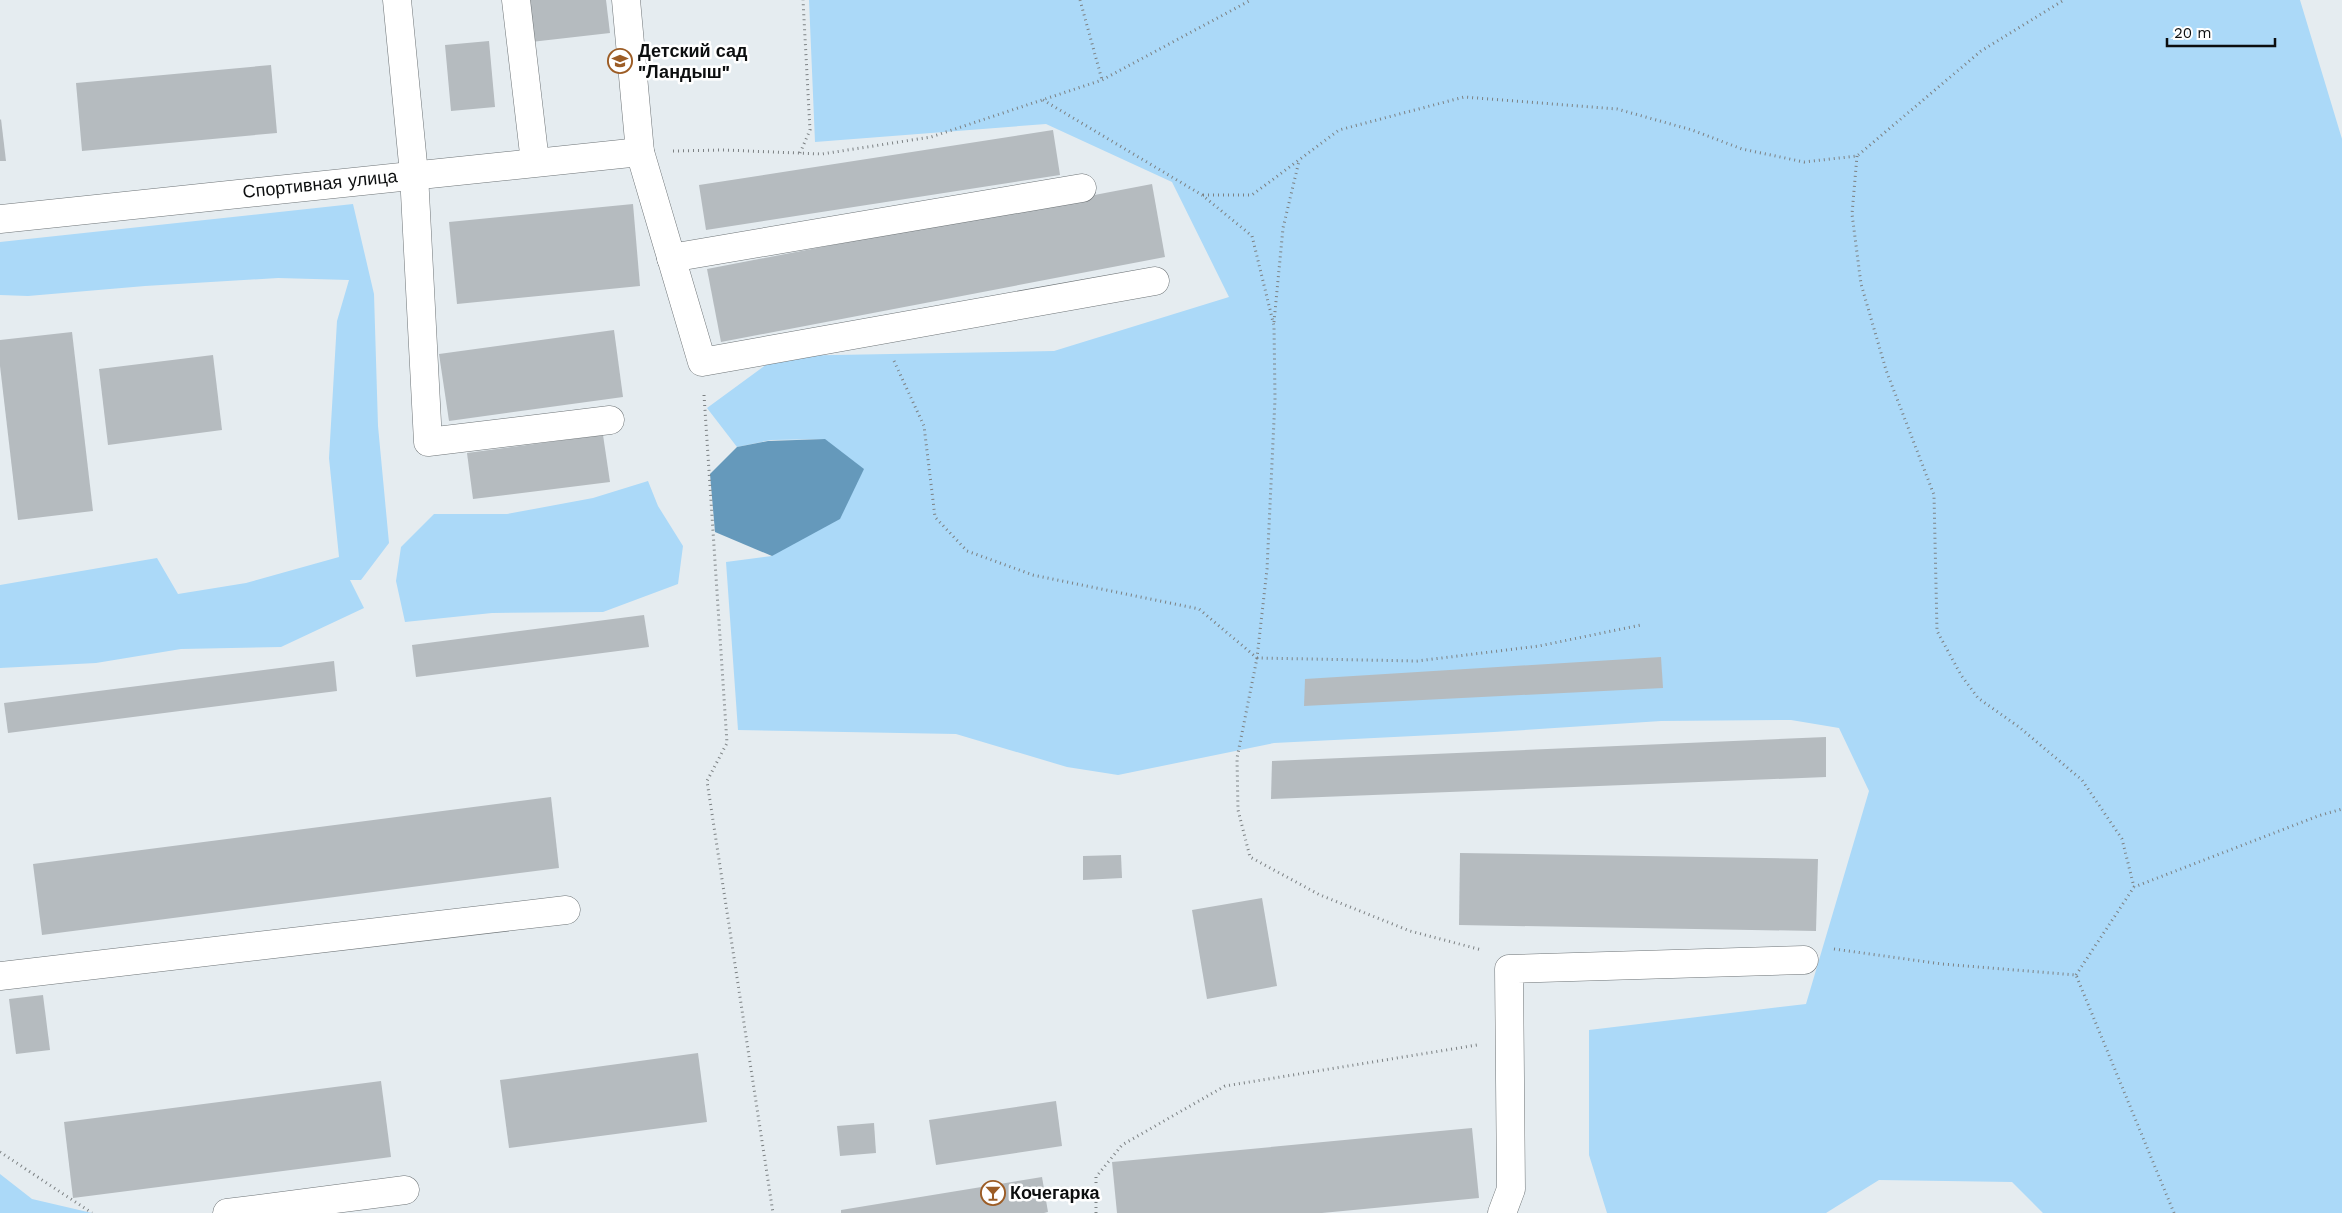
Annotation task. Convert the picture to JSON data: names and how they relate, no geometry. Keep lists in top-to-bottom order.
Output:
{
  "streets": {
    "street": ["Спортивная улица"]
  },
  "places": {
    "school or university": ["Детский сад \"Ландыш\""],
    "bar": ["Кочегарка"]
  },
  "scale_bar": "20 m"
}
